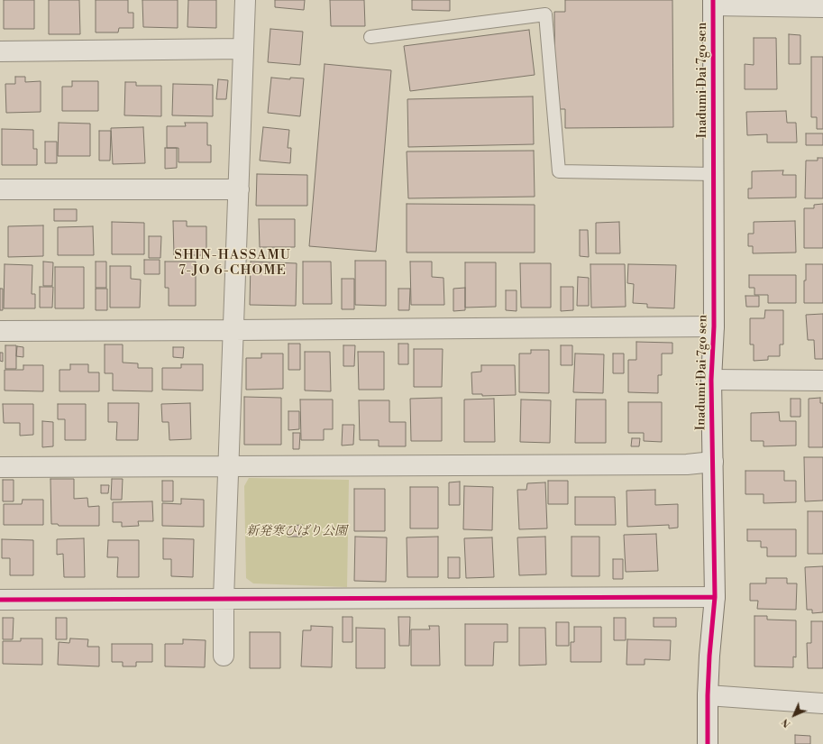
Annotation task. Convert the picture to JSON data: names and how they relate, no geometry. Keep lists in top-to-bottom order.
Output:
{
  "streets": {
    "street": ["Inadumi Dai 7go sen"]
  },
  "districts": ["SHIN-HASSAMU 7-JO 6-CHOME"],
  "parks": ["新発寒ひばり公園"],
  "north": "bottom left"
}
